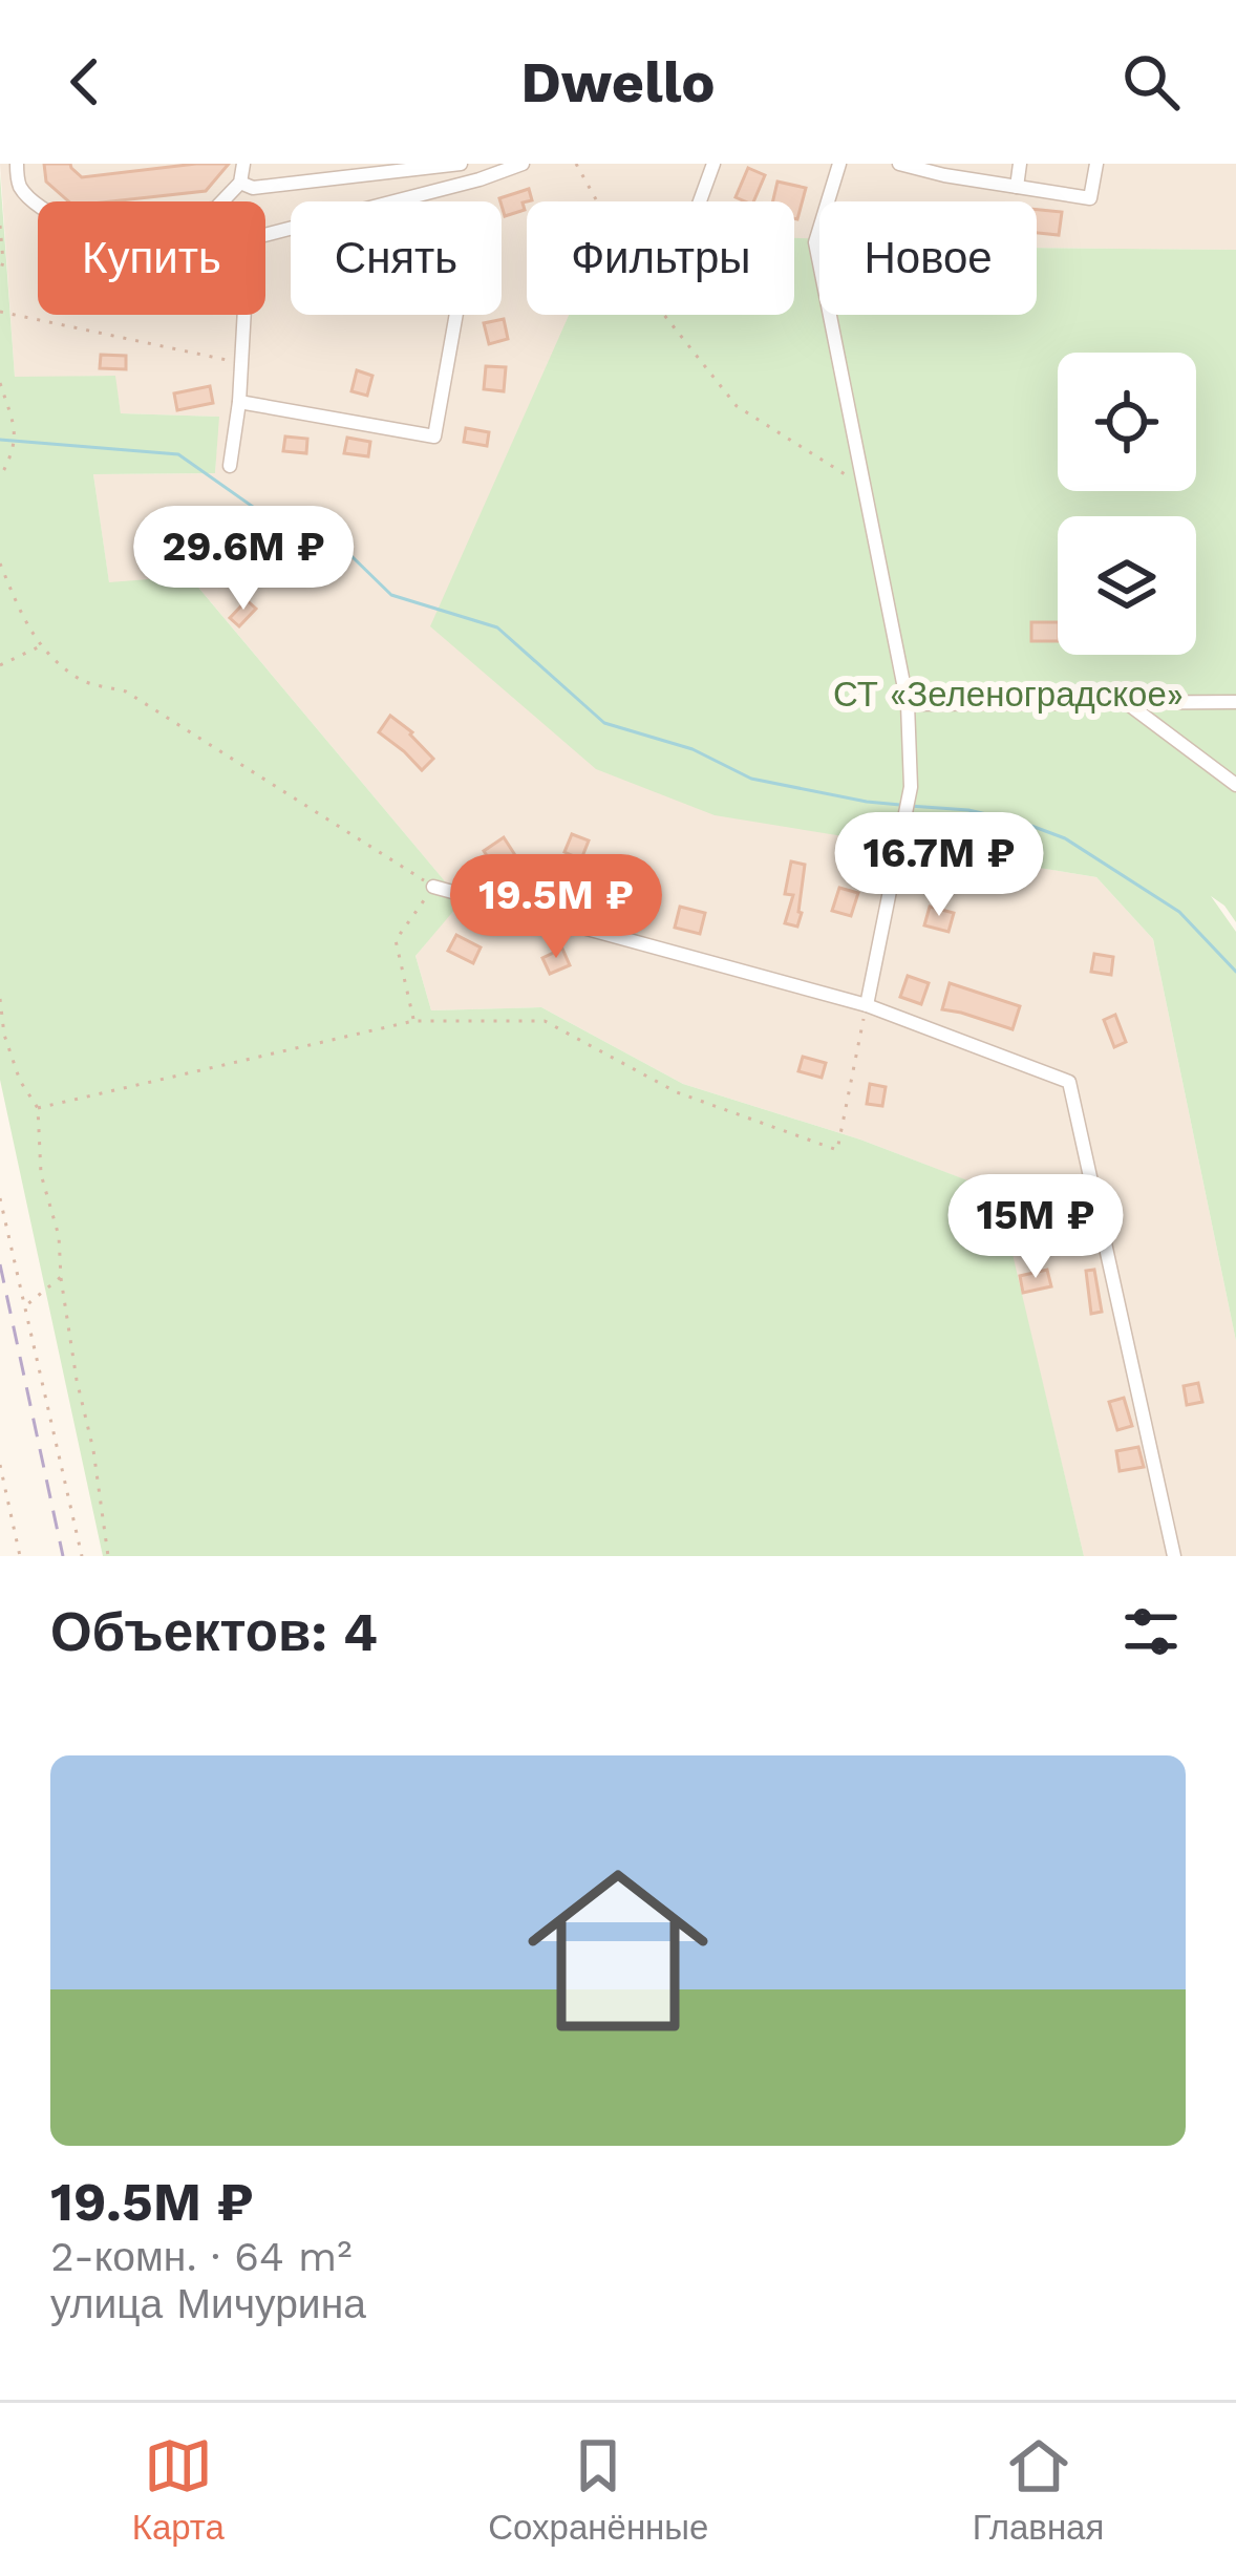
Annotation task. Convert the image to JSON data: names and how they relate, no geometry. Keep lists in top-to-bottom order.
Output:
{
  "parks": ["СТ «Зеленоградское»"],
  "page": {
    "header": "Dwello",
    "chip": [
      "Купить",
      "Снять",
      "Фильтры",
      "Новое"
    ],
    "price": [
      "29.6M ₽",
      "16.7M ₽",
      "19.5M ₽",
      "15M ₽"
    ],
    "heading": "Объектов: 4",
    "list": [
      {
        "name": "19.5M ₽",
        "note": "2-комн. · 64 m² · улица Мичурина"
      }
    ],
    "tabs": ["Карта", "Сохранённые", "Главная"]
  }
}
